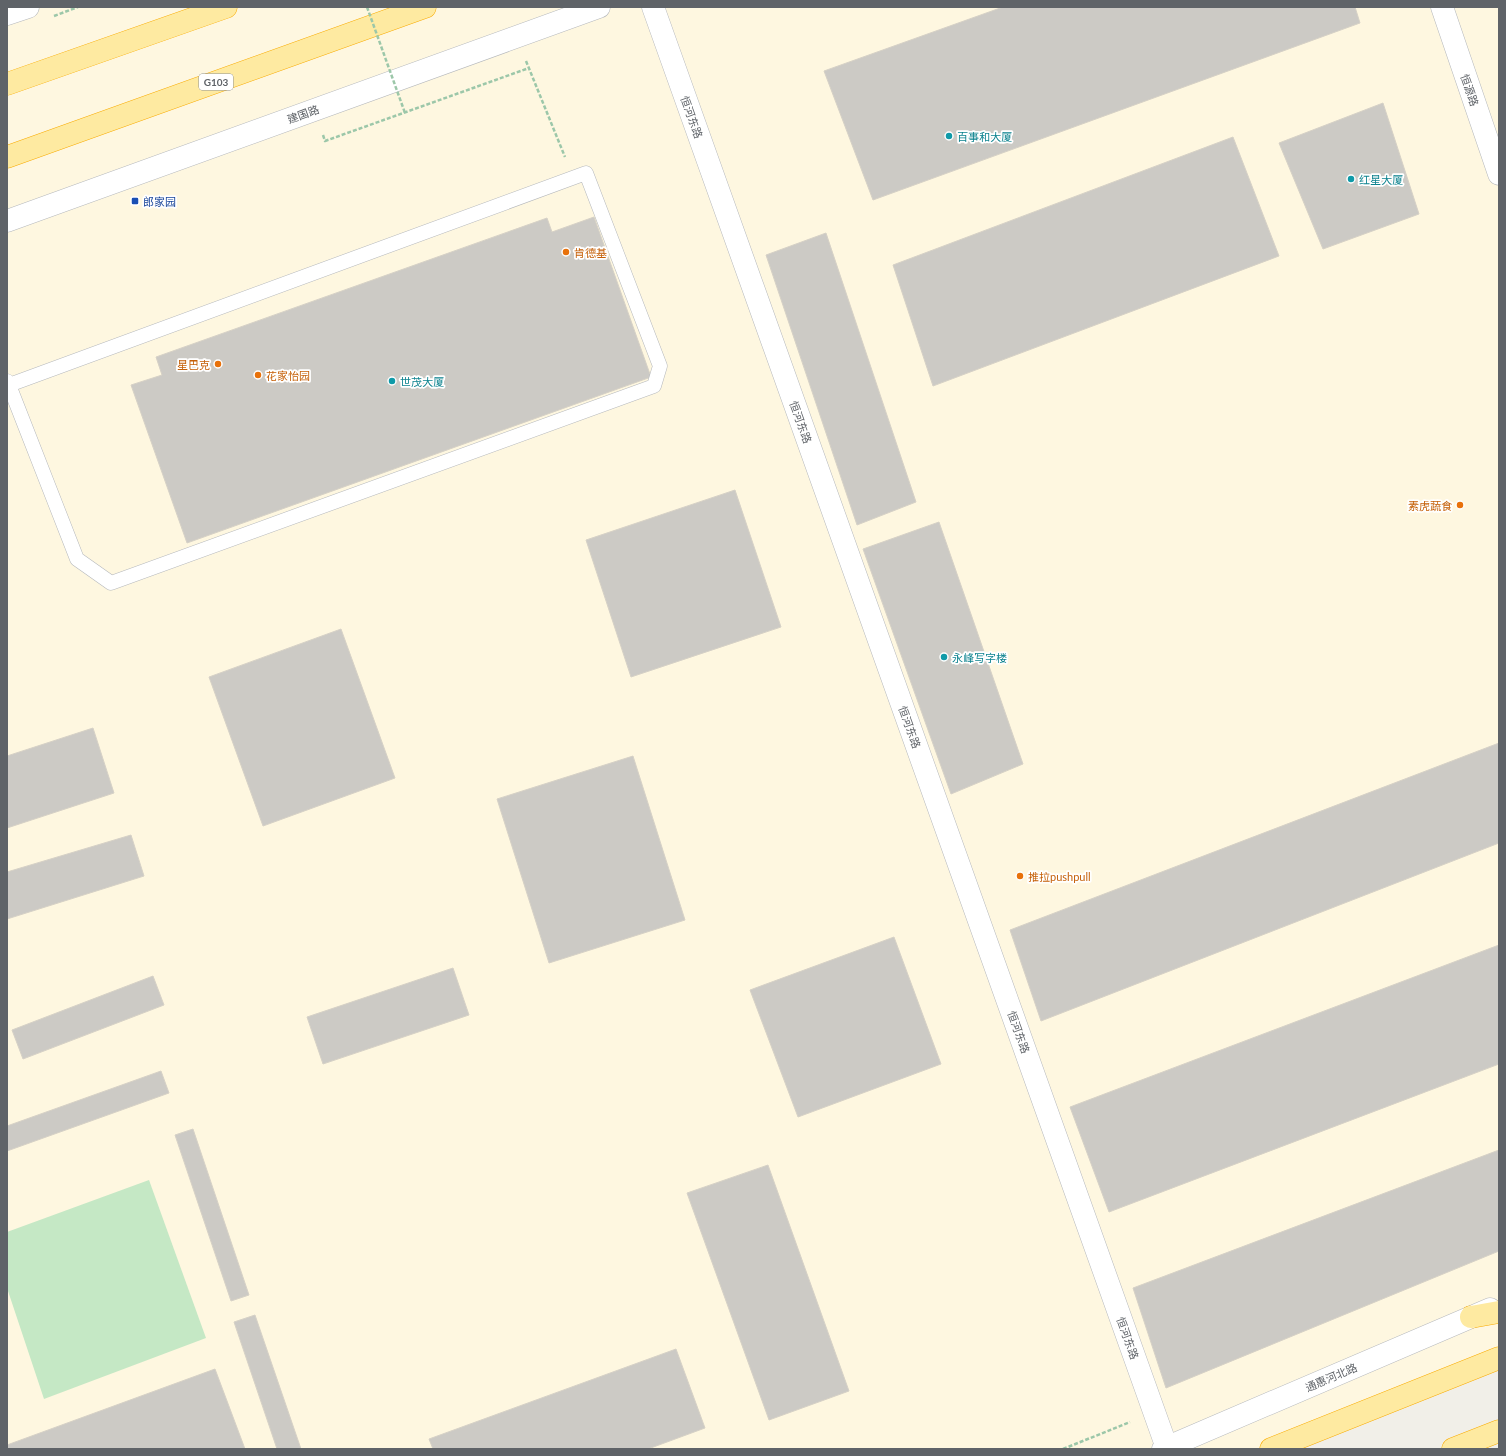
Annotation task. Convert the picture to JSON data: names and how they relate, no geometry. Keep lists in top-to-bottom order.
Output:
{
  "streets": {
    "highway": ["G103"],
    "street": [
      "恒源路",
      "建国路",
      "恒河东路",
      "通惠河北路"
    ]
  },
  "crossings": [
    ["恒河东路", "通惠河北路"]
  ],
  "places": {
    "other": [
      "百事和大厦",
      "红星大厦",
      "肯德基",
      "星巴克",
      "花家怡园",
      "世茂大厦",
      "素虎蔬食",
      "永峰写字楼",
      "推拉pushpull"
    ],
    "transit": ["郎家园"]
  }
}
